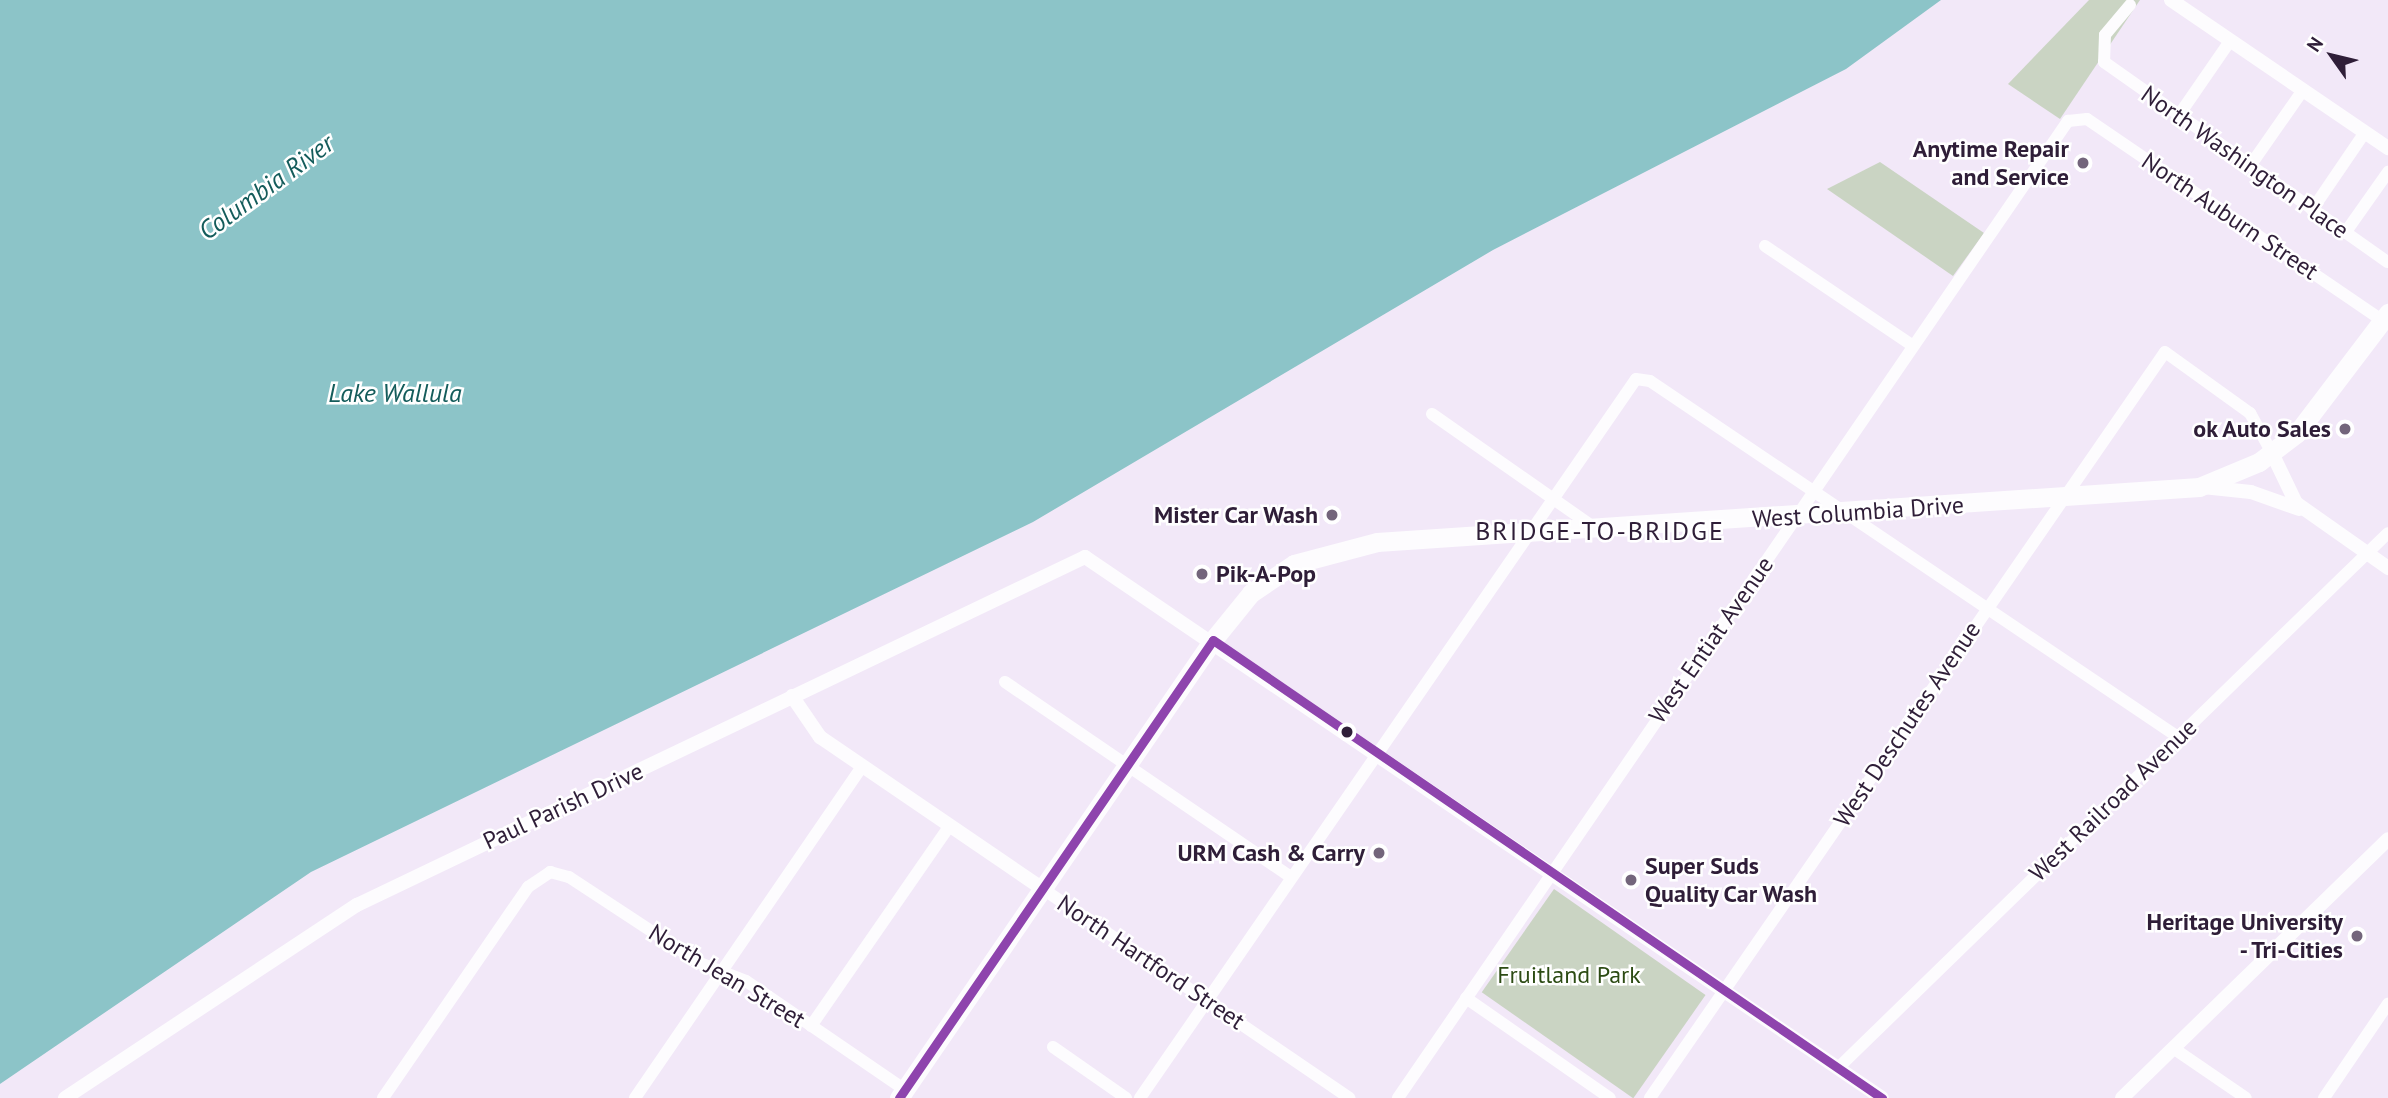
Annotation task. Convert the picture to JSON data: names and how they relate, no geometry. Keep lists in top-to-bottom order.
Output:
{
  "streets": {
    "main road": ["West Columbia Drive"],
    "street": [
      "North Washington Place",
      "North Auburn Street",
      "West Entiat Avenue",
      "West Deschutes Avenue",
      "West Railroad Avenue",
      "Paul Parish Drive",
      "North Hartford Street",
      "North Jean Street"
    ]
  },
  "crossings": [
    ["North Auburn Street", "West Columbia Drive"],
    ["North Auburn Street", "West Entiat Avenue"],
    ["West Columbia Drive", "West Entiat Avenue"],
    ["West Columbia Drive", "West Deschutes Avenue"],
    ["West Columbia Drive", "Paul Parish Drive"],
    ["West Columbia Drive", "North Hartford Street"],
    ["West Columbia Drive", "North Jean Street"],
    ["Paul Parish Drive", "North Hartford Street"]
  ],
  "districts": ["BRIDGE-TO-BRIDGE"],
  "water": ["Columbia River", "Lake Wallula"],
  "parks": ["Fruitland Park"],
  "places": [
    "Anytime Repair and Service",
    "ok Auto Sales",
    "Mister Car Wash",
    "Pik-A-Pop",
    "URM Cash & Carry",
    "Super Suds Quality Car Wash",
    "Heritage University - Tri-Cities"
  ],
  "north": "top left"
}
